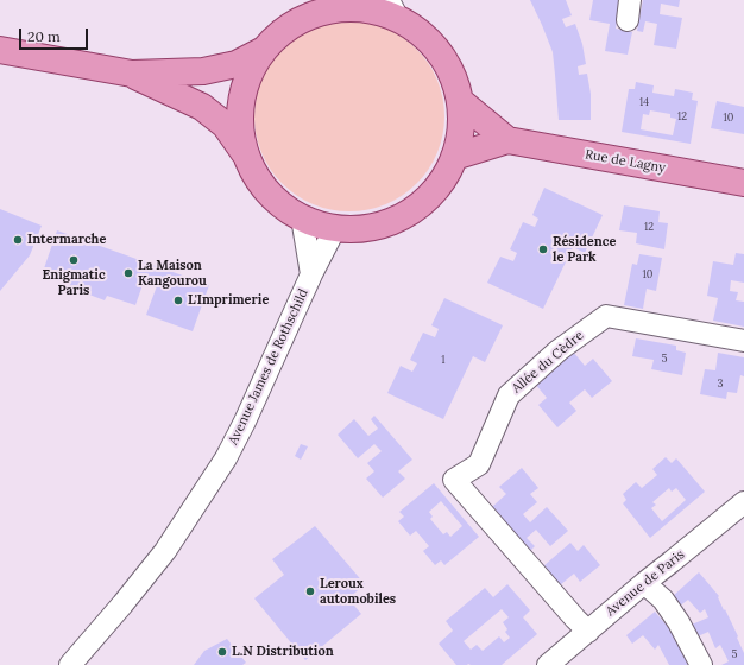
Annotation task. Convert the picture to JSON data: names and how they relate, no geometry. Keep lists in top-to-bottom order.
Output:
{
  "streets": {
    "main road": ["Rue de Lagny"],
    "street": ["Allée du Cèdre", "Avenue James de Rothschild", "Avenue de Paris"]
  },
  "crossings": [
    ["Allée du Cèdre", "Avenue de Paris"]
  ],
  "places": [
    "Intermarche",
    "Résidence le Park",
    "Enigmatic Paris",
    "La Maison Kangourou",
    "L'Imprimerie",
    "Leroux automobiles",
    "L.N Distribution"
  ],
  "house_numbers": [
    "14",
    "12",
    "10",
    "12",
    "10",
    "5",
    "1",
    "3",
    "5"
  ],
  "scale_bar": "20 m"
}
